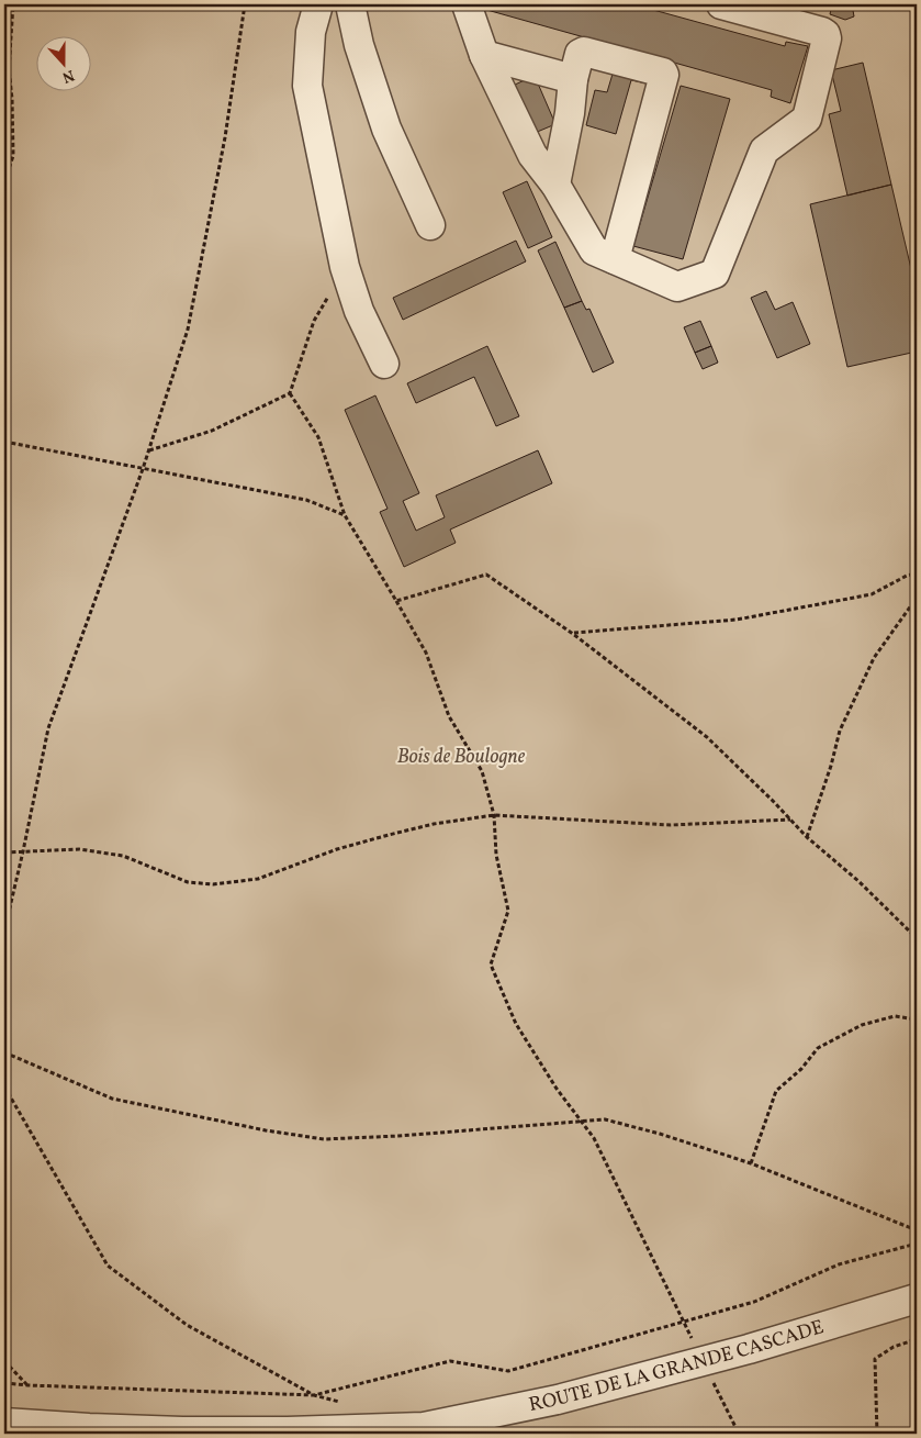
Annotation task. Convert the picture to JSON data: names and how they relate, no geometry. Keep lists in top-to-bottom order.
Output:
{
  "streets": {
    "street": ["ROUTE DE LA GRANDE CASCADE"]
  },
  "parks": ["Bois de Boulogne"],
  "north": "bottom"
}
